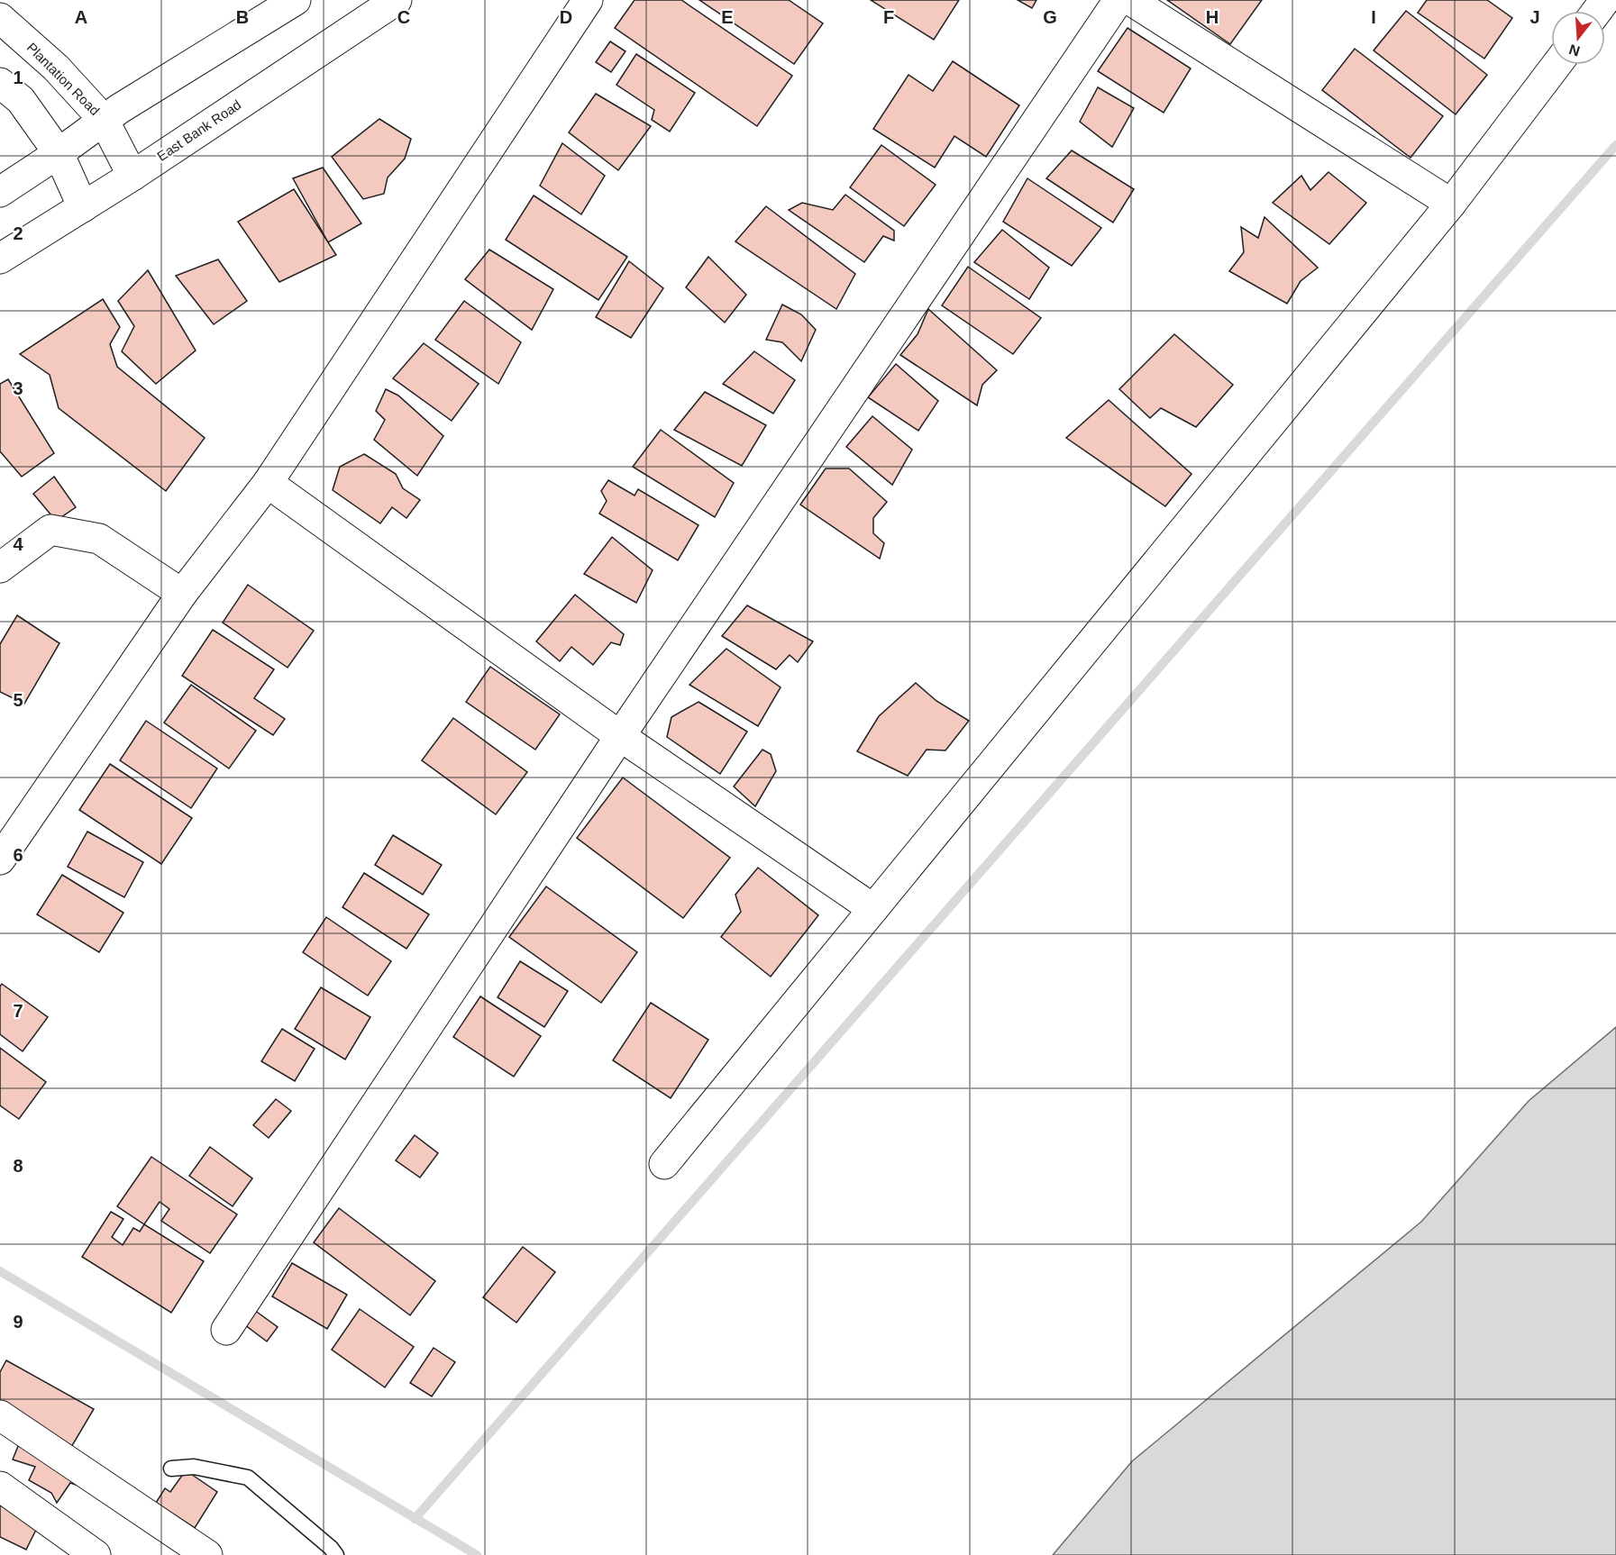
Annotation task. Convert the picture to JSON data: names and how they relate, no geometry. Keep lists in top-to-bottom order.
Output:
{
  "streets": {
    "street": ["Plantation Road", "East Bank Road"]
  },
  "crossings": [
    ["Plantation Road", "East Bank Road"]
  ],
  "north": "bottom",
  "grid": {
    "columns": [
      "A",
      "B",
      "C",
      "D",
      "E",
      "F",
      "G",
      "H",
      "I",
      "J"
    ],
    "rows": [
      "1",
      "2",
      "3",
      "4",
      "5",
      "6",
      "7",
      "8",
      "9"
    ]
  }
}
